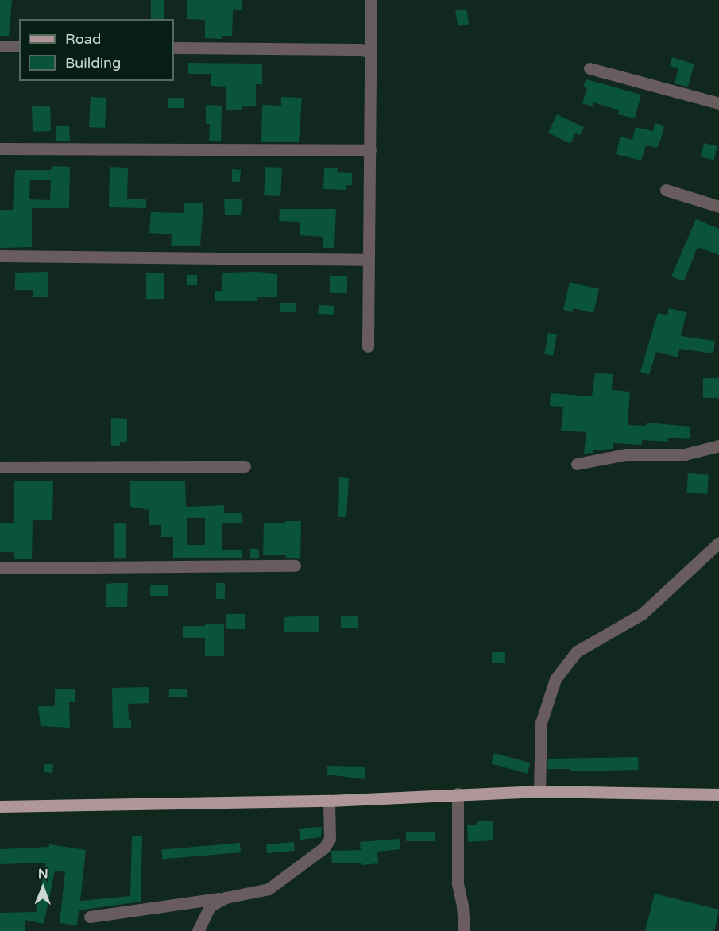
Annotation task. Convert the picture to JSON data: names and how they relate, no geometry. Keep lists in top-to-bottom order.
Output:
{
  "legend": ["Road", "Building"],
  "north": "top"
}
